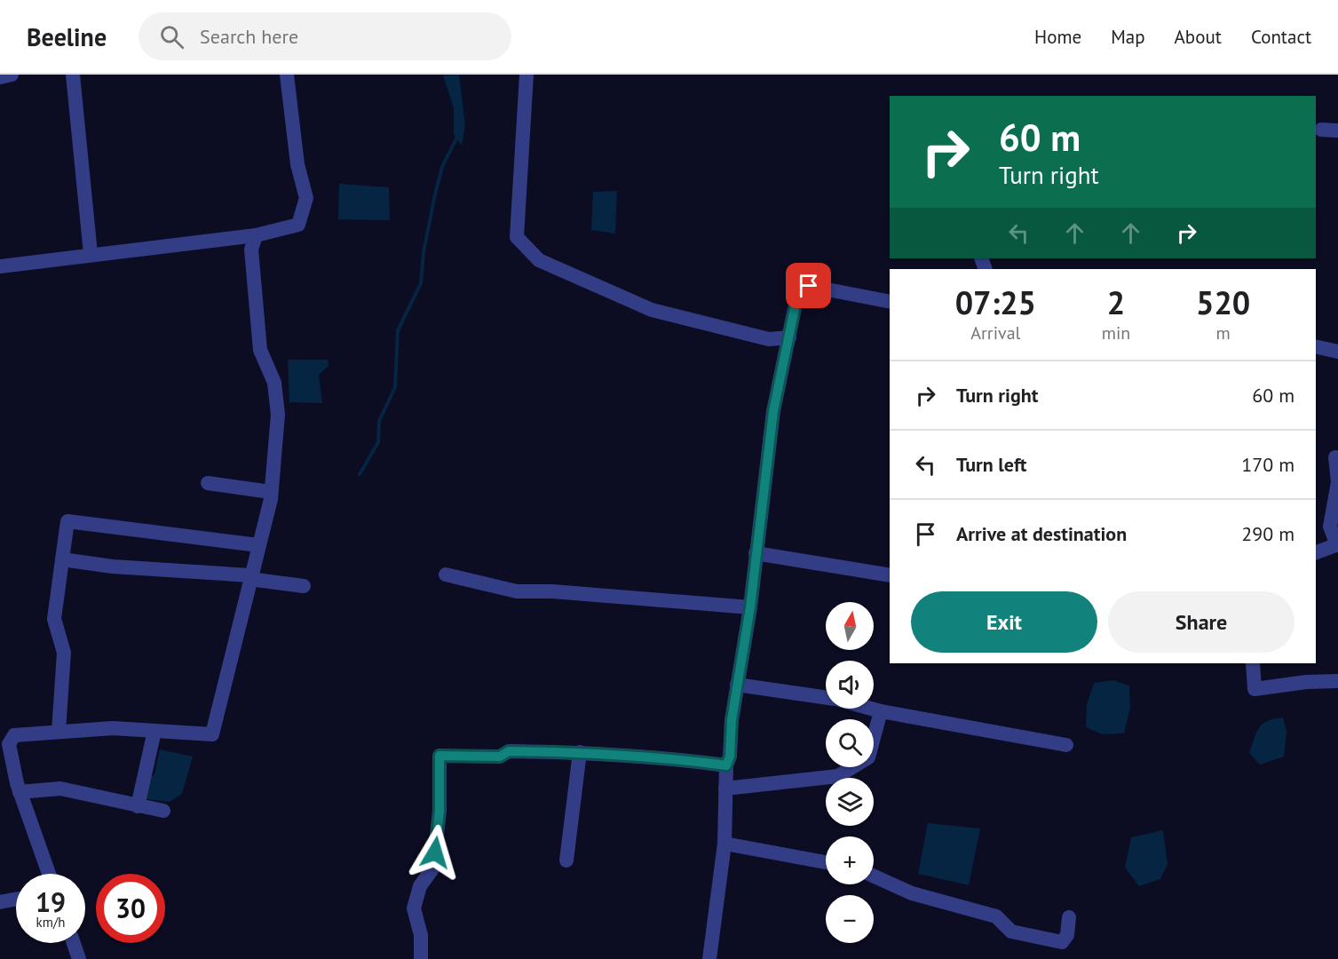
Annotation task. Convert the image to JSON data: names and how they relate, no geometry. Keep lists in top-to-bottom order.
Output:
{
  "north": "top",
  "page": {
    "header": "Beeline",
    "search": "Search here",
    "nav": [
      "Home",
      "Map",
      "About",
      "Contact"
    ],
    "turn": ["60 m", "Turn right"],
    "eta": [
      "07:25",
      "Arrival",
      "2",
      "min",
      "520",
      "m"
    ],
    "list": [
      {
        "name": "Turn right",
        "value": "60 m"
      },
      {
        "name": "Turn left",
        "value": "170 m"
      },
      {
        "name": "Arrive at destination",
        "value": "290 m"
      }
    ],
    "buttons": ["Exit", "Share"],
    "map_buttons": ["+", "−"],
    "speed": "19 km/h",
    "limit": "30"
  }
}
